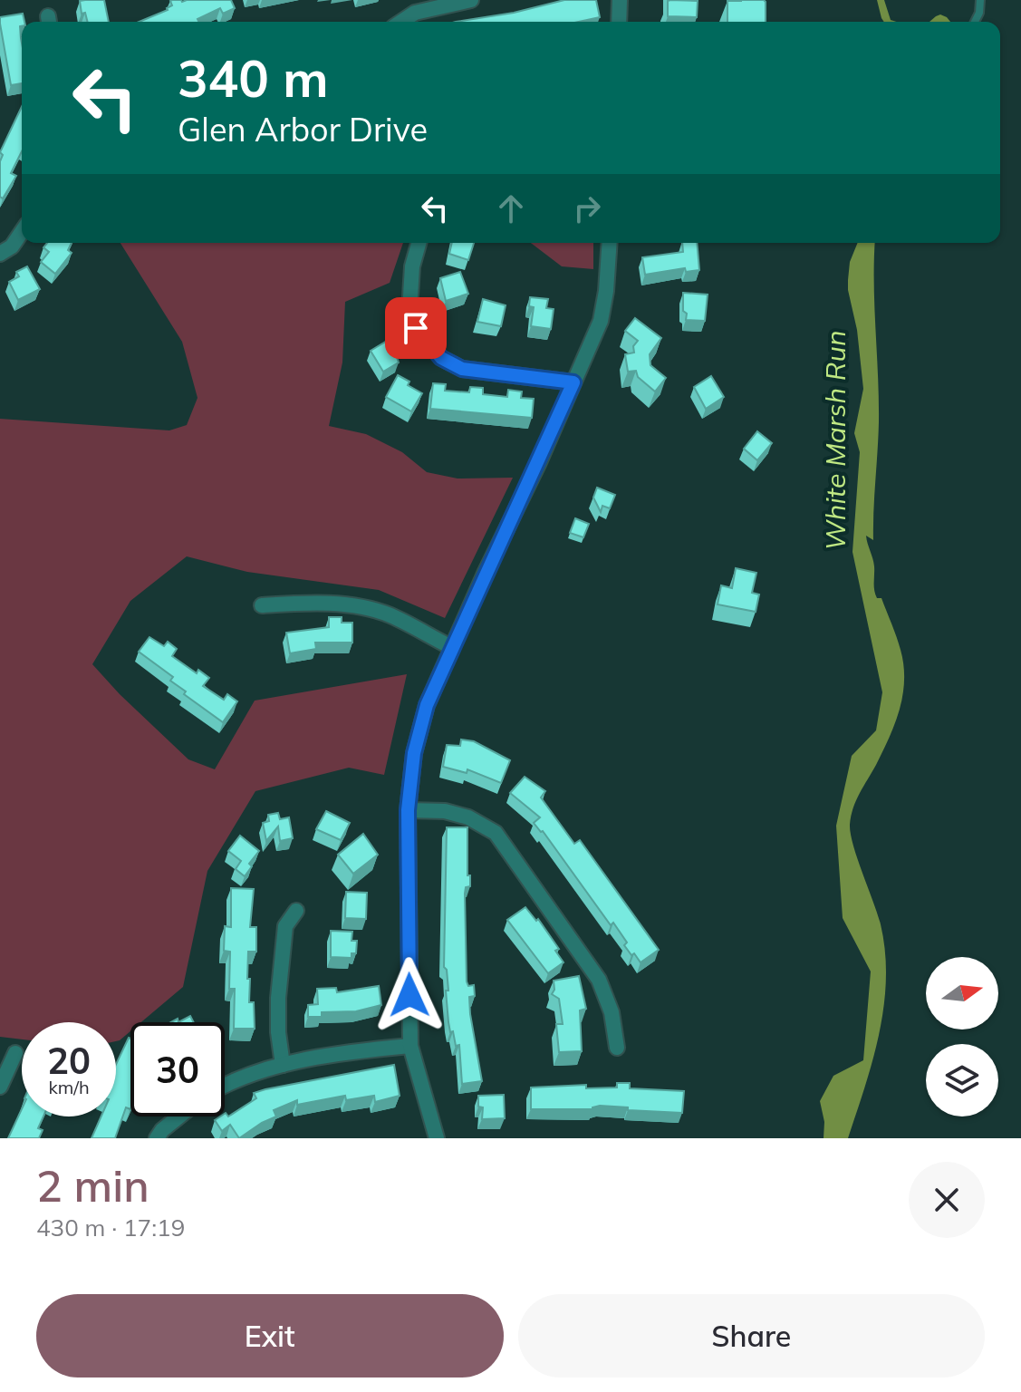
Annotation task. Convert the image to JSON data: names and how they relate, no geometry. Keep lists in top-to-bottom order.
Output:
{
  "water": ["White Marsh Run"],
  "north": "right",
  "page": {
    "turn": ["340 m", "Glen Arbor Drive"],
    "speed": "20 km/h",
    "limit": "30",
    "heading": ["2 min", "430 m · 17:19"],
    "buttons": ["Exit", "Share"]
  }
}
